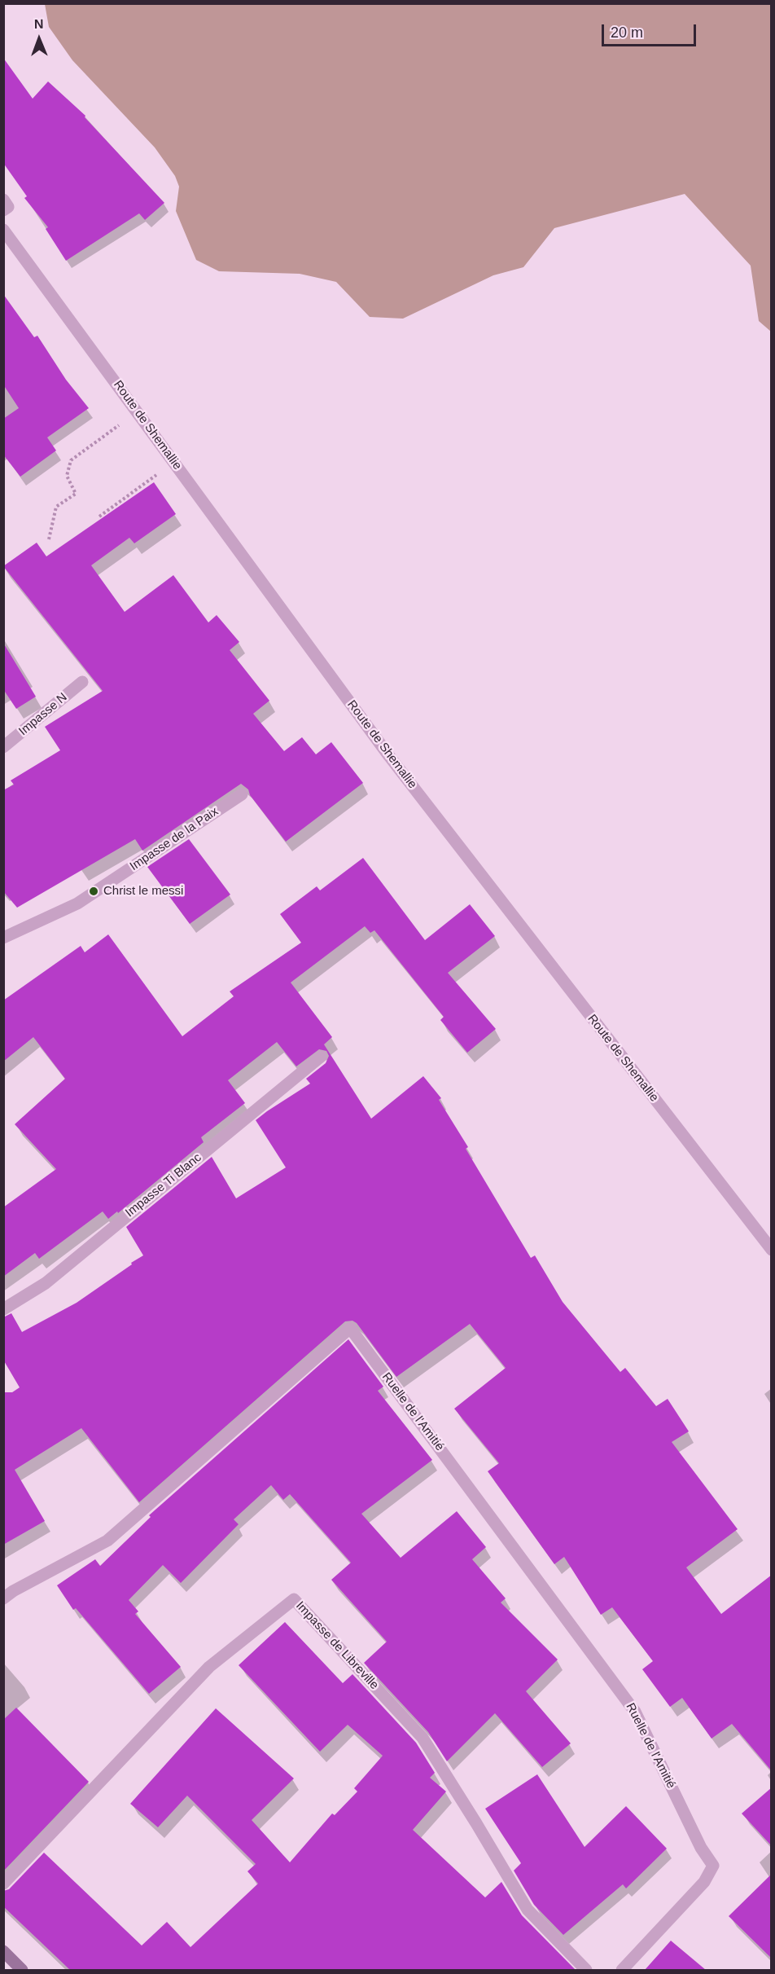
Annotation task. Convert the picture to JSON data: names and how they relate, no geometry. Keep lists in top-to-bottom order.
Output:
{
  "streets": {
    "street": [
      "Route de Shemallie",
      "Impasse N",
      "Impasse de la Paix",
      "Impasse Ti Blanc",
      "Ruelle de l'Amitié",
      "Impasse de Libreville"
    ]
  },
  "places": ["Christ le messi"],
  "scale_bar": "20 m",
  "north": "top"
}
